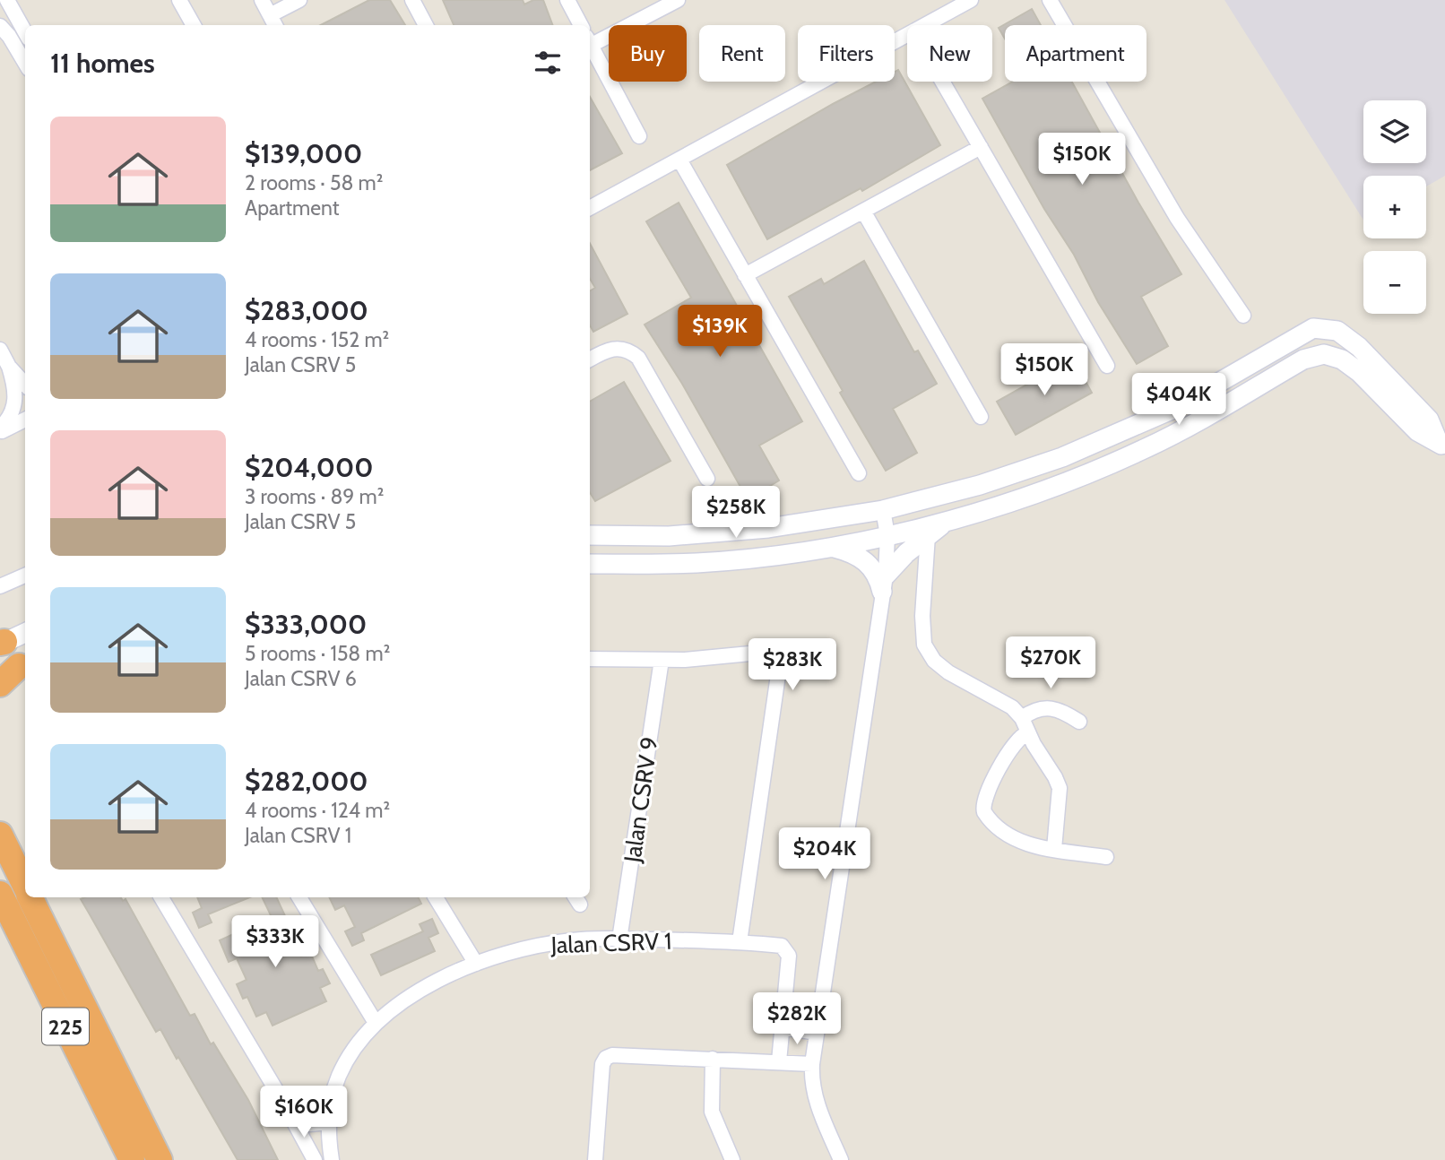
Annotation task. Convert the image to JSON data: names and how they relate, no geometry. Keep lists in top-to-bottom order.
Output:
{
  "streets": {
    "highway": ["225"],
    "street": ["Jalan CSRV 9", "Jalan CSRV 1"]
  },
  "crossings": [
    ["Jalan CSRV 9", "Jalan CSRV 1"]
  ],
  "page": {
    "chip": [
      "Buy",
      "Rent",
      "Filters",
      "New",
      "Apartment"
    ],
    "heading": "11 homes",
    "map_buttons": ["+", "−"],
    "list": [
      {
        "name": "$139,000",
        "note": "2 rooms · 58 m² · Apartment"
      },
      {
        "name": "$283,000",
        "note": "4 rooms · 152 m² · Jalan CSRV 5"
      },
      {
        "name": "$204,000",
        "note": "3 rooms · 89 m² · Jalan CSRV 5"
      },
      {
        "name": "$333,000",
        "note": "5 rooms · 158 m² · Jalan CSRV 6"
      },
      {
        "name": "$282,000",
        "note": "4 rooms · 124 m² · Jalan CSRV 1"
      }
    ],
    "price": [
      "$150K",
      "$139K",
      "$150K",
      "$404K",
      "$258K",
      "$270K",
      "$283K",
      "$204K",
      "$333K",
      "$282K",
      "$160K"
    ]
  }
}
